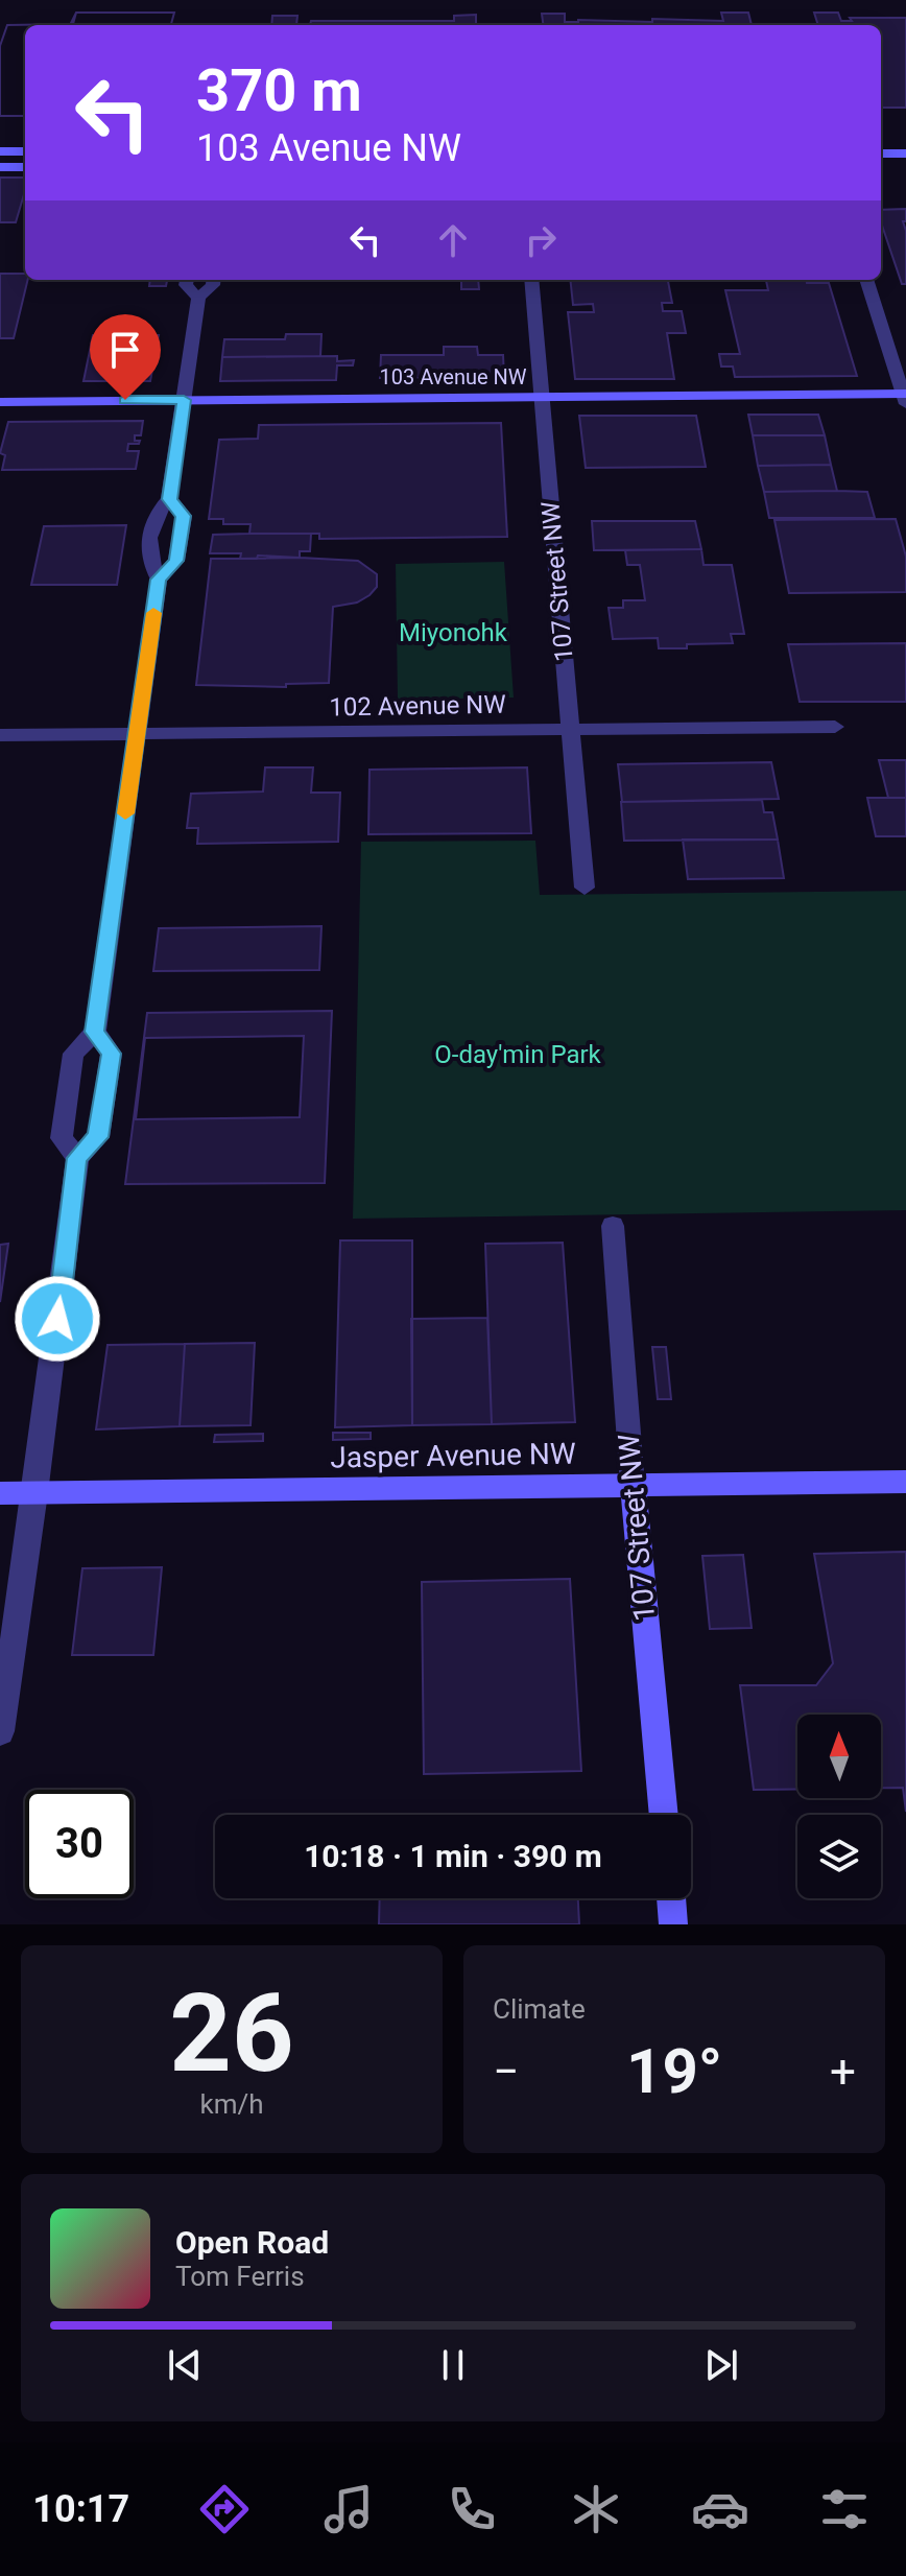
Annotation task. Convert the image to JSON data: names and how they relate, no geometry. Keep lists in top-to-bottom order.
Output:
{
  "streets": {
    "street": [
      "103 Avenue NW",
      "107 Street NW",
      "102 Avenue NW",
      "Jasper Avenue NW"
    ]
  },
  "crossings": [
    ["103 Avenue NW", "107 Street NW"],
    ["107 Street NW", "102 Avenue NW"],
    ["107 Street NW", "Jasper Avenue NW"]
  ],
  "parks": ["Miyonohk", "O-day'min Park"],
  "north": "top",
  "page": {
    "turn": ["370 m", "103 Avenue NW"],
    "limit": "30",
    "trip": "10:18 · 1 min · 390 m",
    "tile": [
      ["26", "km/h"],
      "Climate"
    ],
    "heat": ["−", "19°", "+"],
    "song": ["Open Road", "Tom Ferris"],
    "tabs": "10:17"
  }
}
